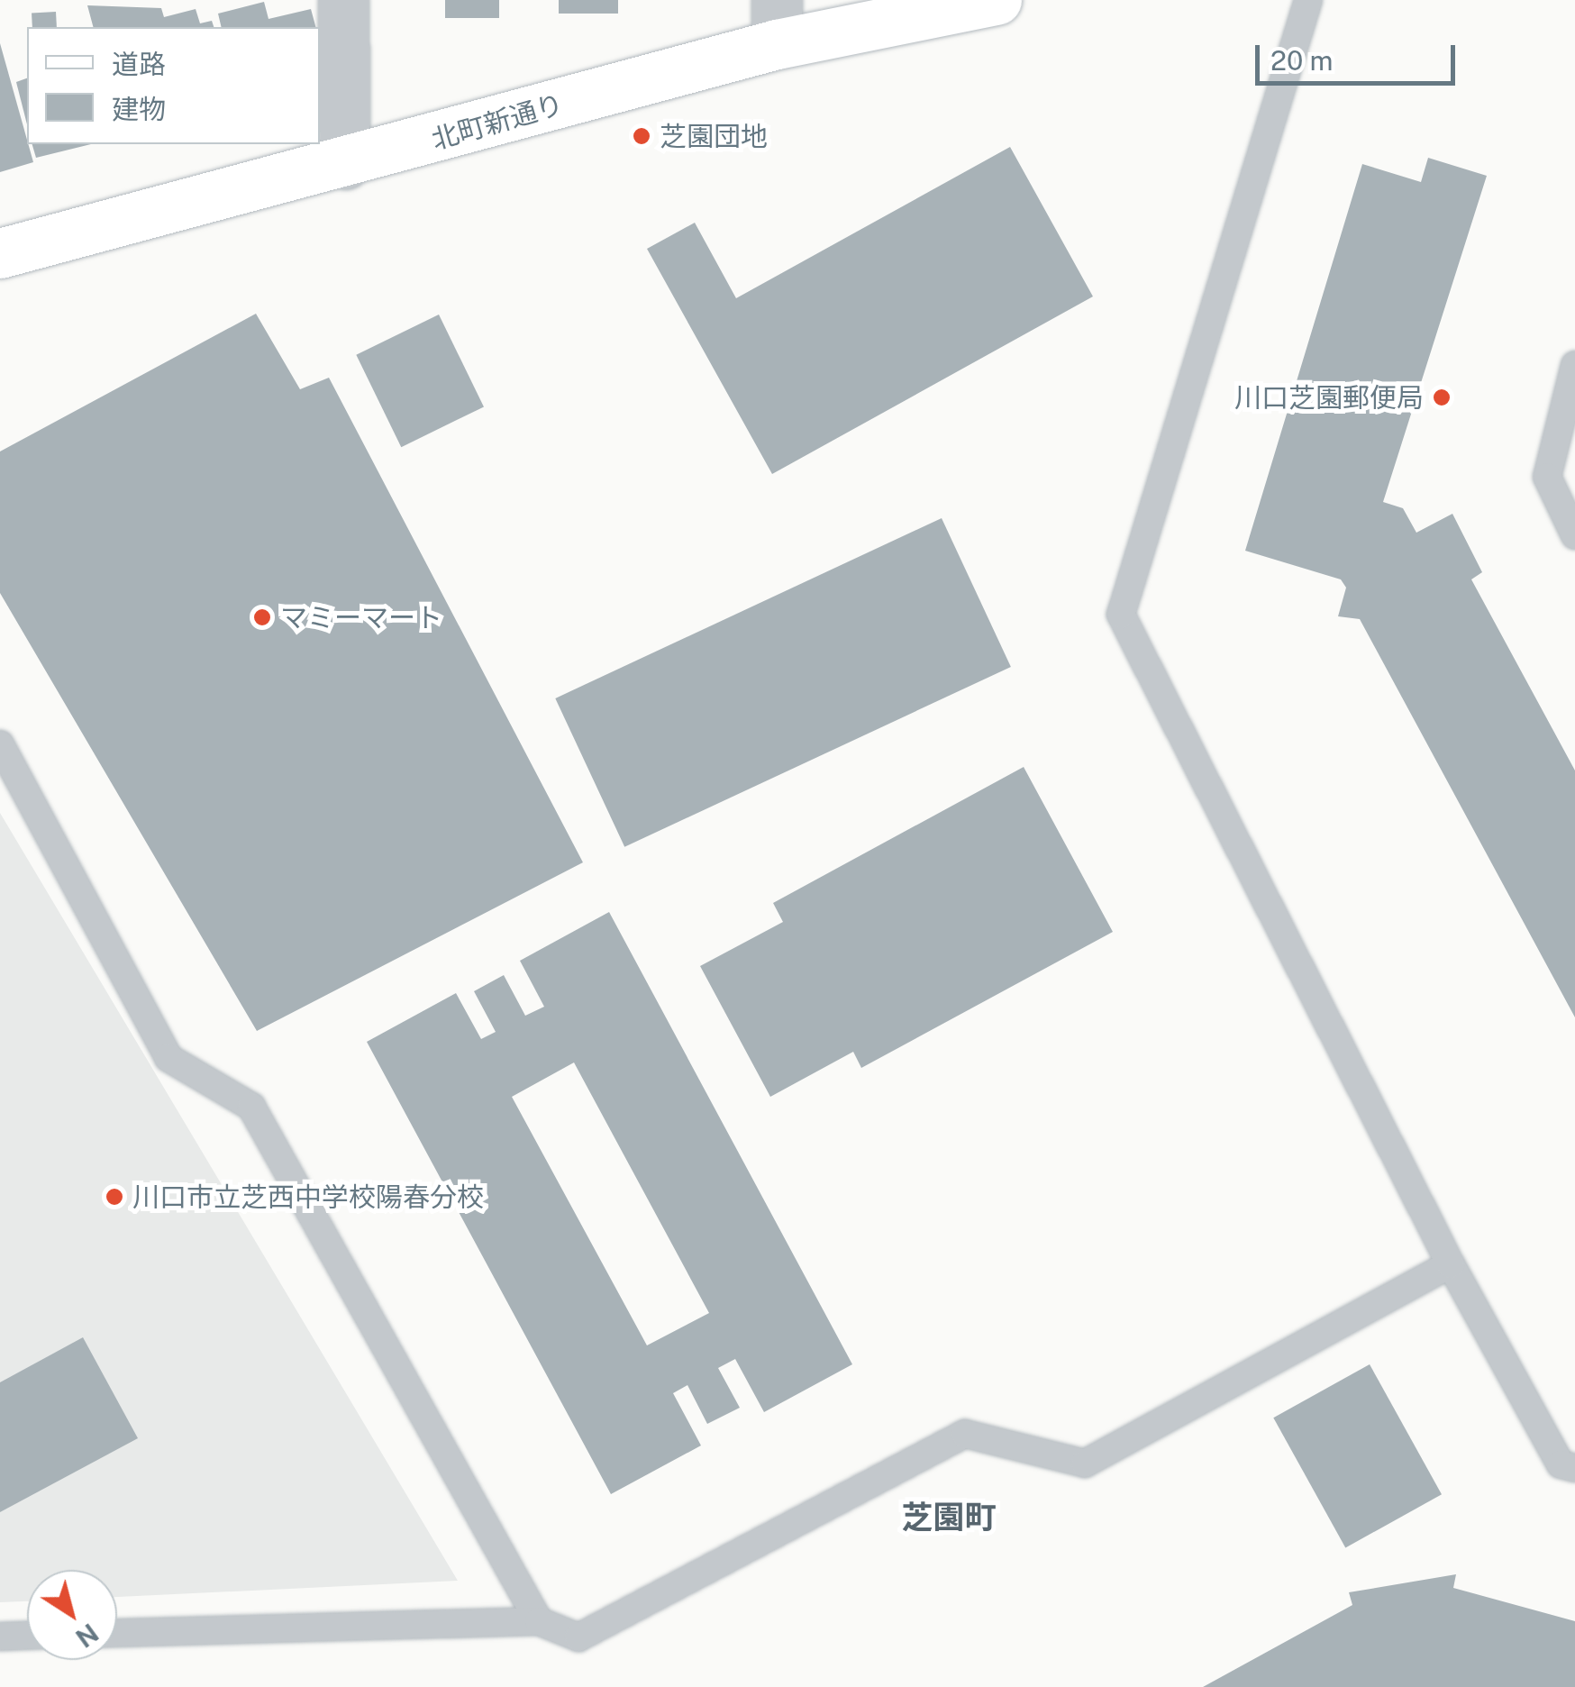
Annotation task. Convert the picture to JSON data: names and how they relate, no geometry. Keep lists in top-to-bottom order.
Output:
{
  "streets": {
    "street": ["北町新通り"]
  },
  "districts": ["芝園町"],
  "places": [
    "芝園団地",
    "川口芝園郵便局",
    "マミーマート",
    "川口市立芝西中学校陽春分校"
  ],
  "legend": ["道路", "建物"],
  "scale_bar": "20 m",
  "north": "bottom right"
}
